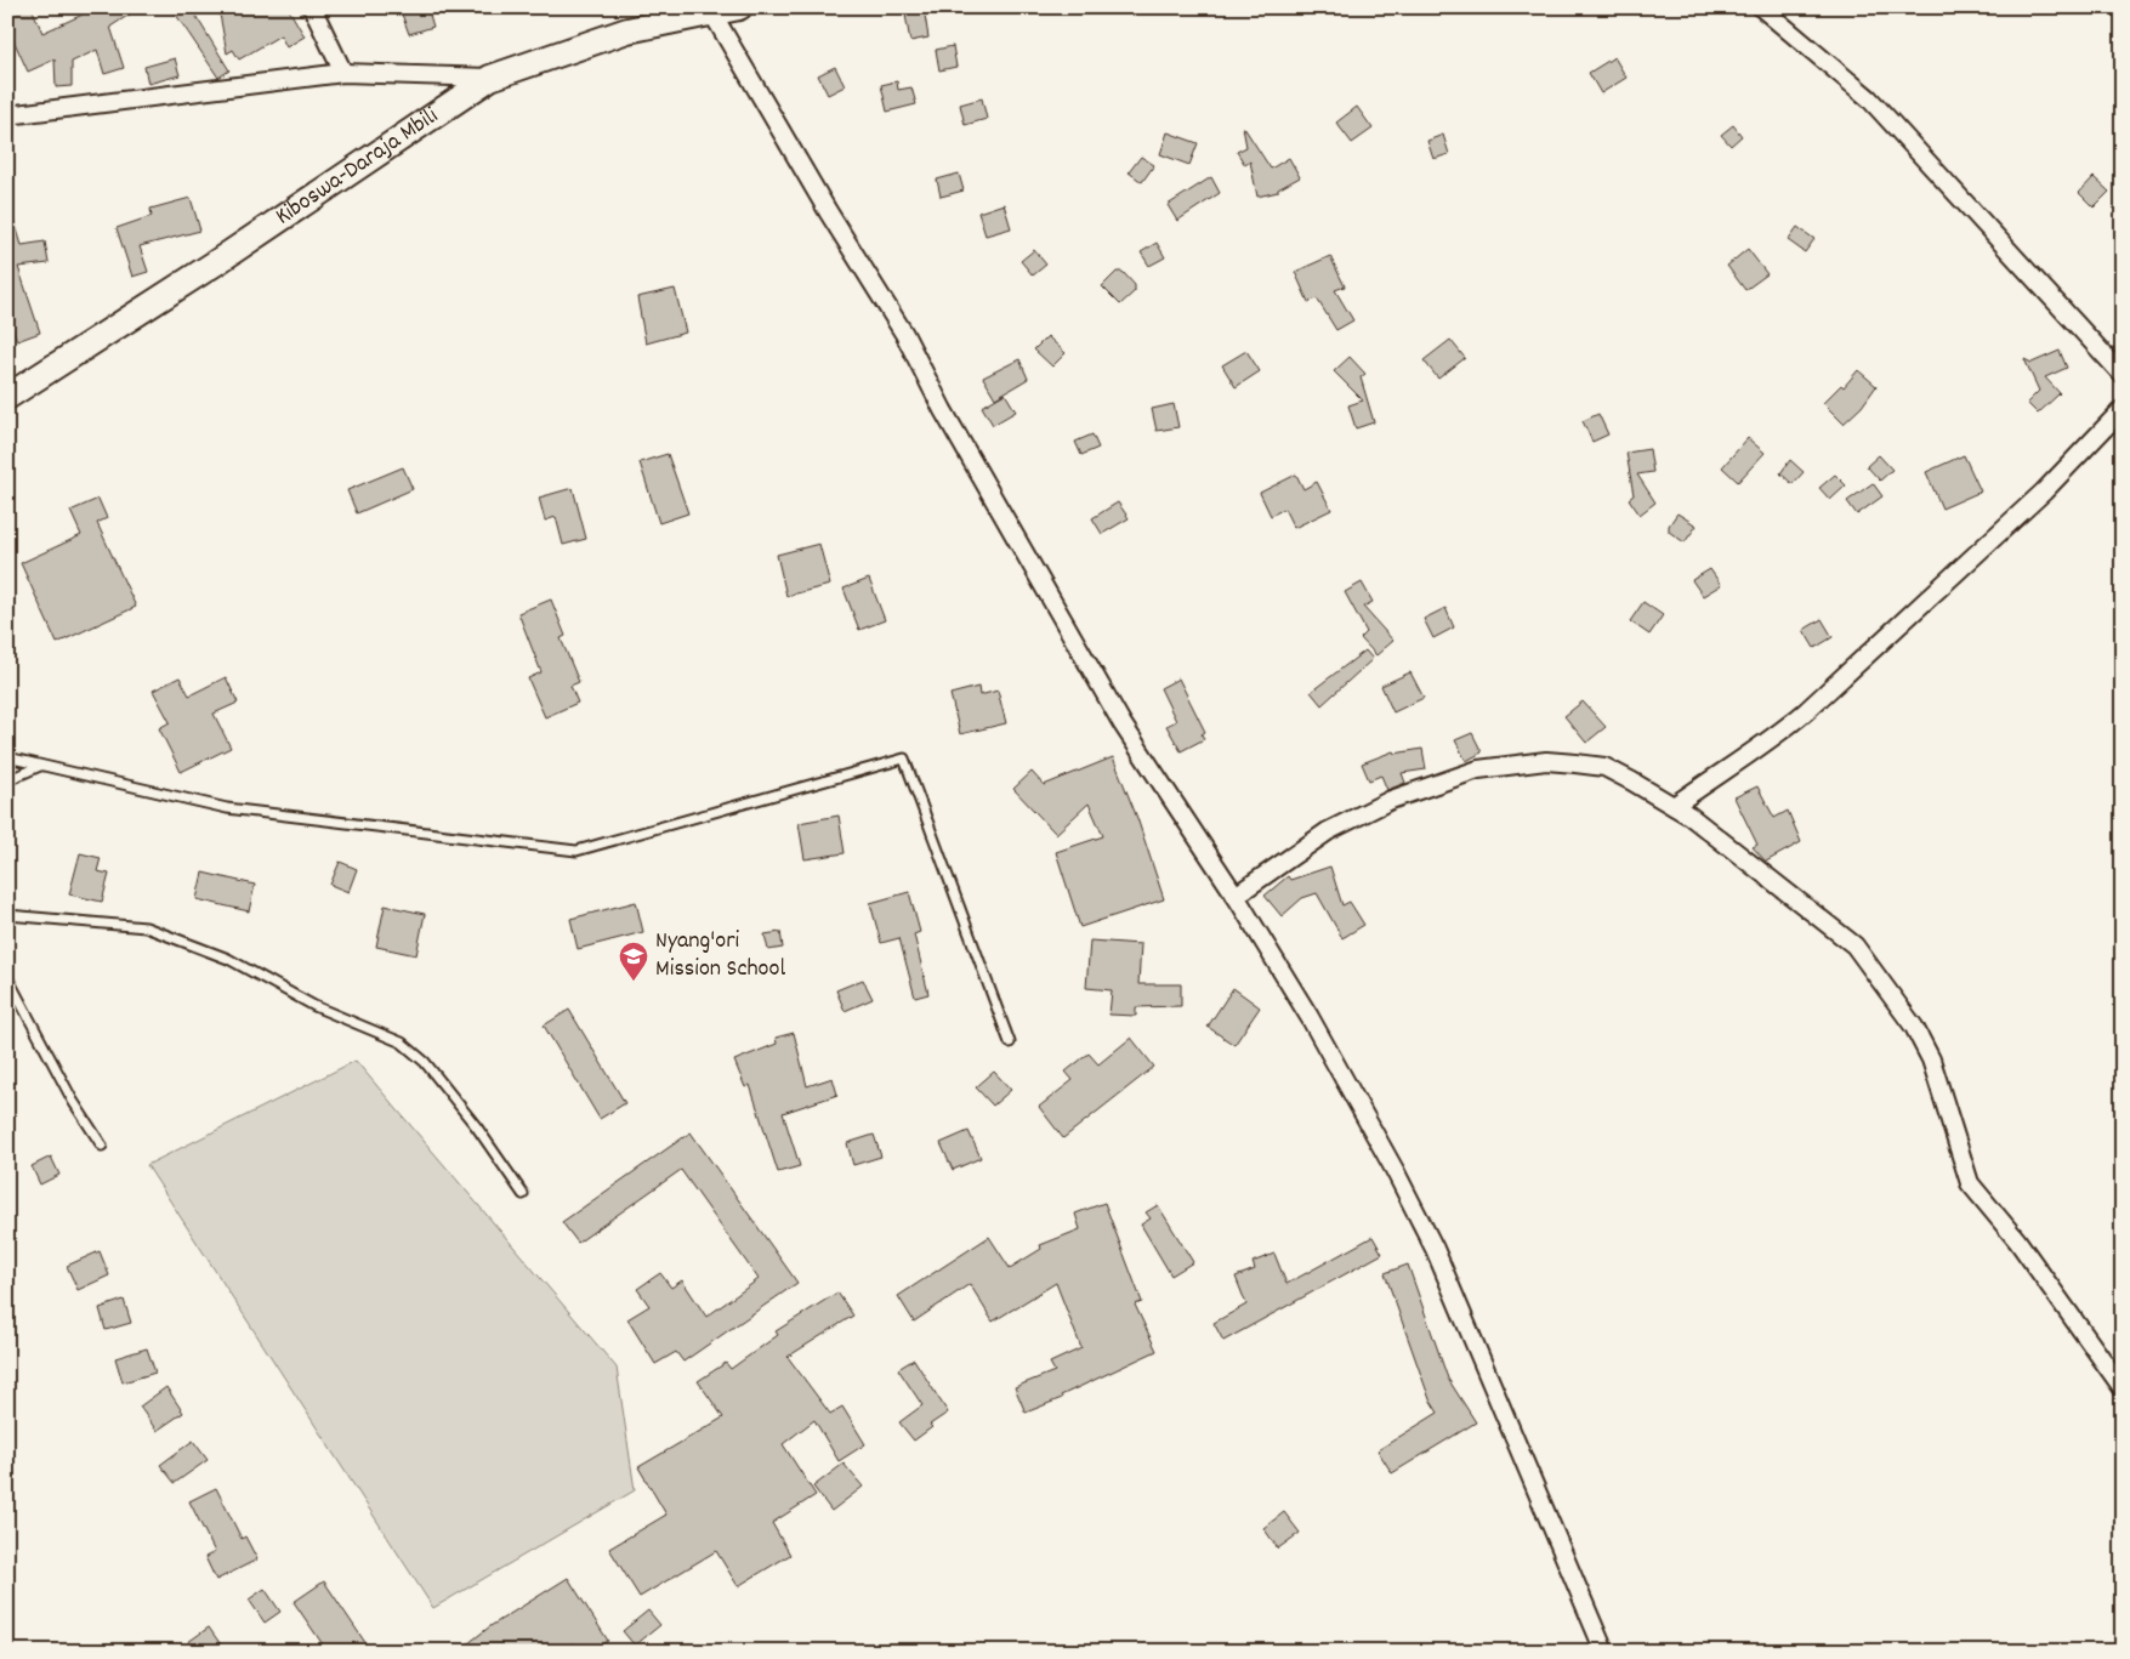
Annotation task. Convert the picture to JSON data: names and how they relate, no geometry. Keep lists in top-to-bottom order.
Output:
{
  "streets": {
    "main road": ["Kiboswa-Daraja Mbili"]
  },
  "places": {
    "school or university": ["Nyang'ori Mission School"]
  }
}
